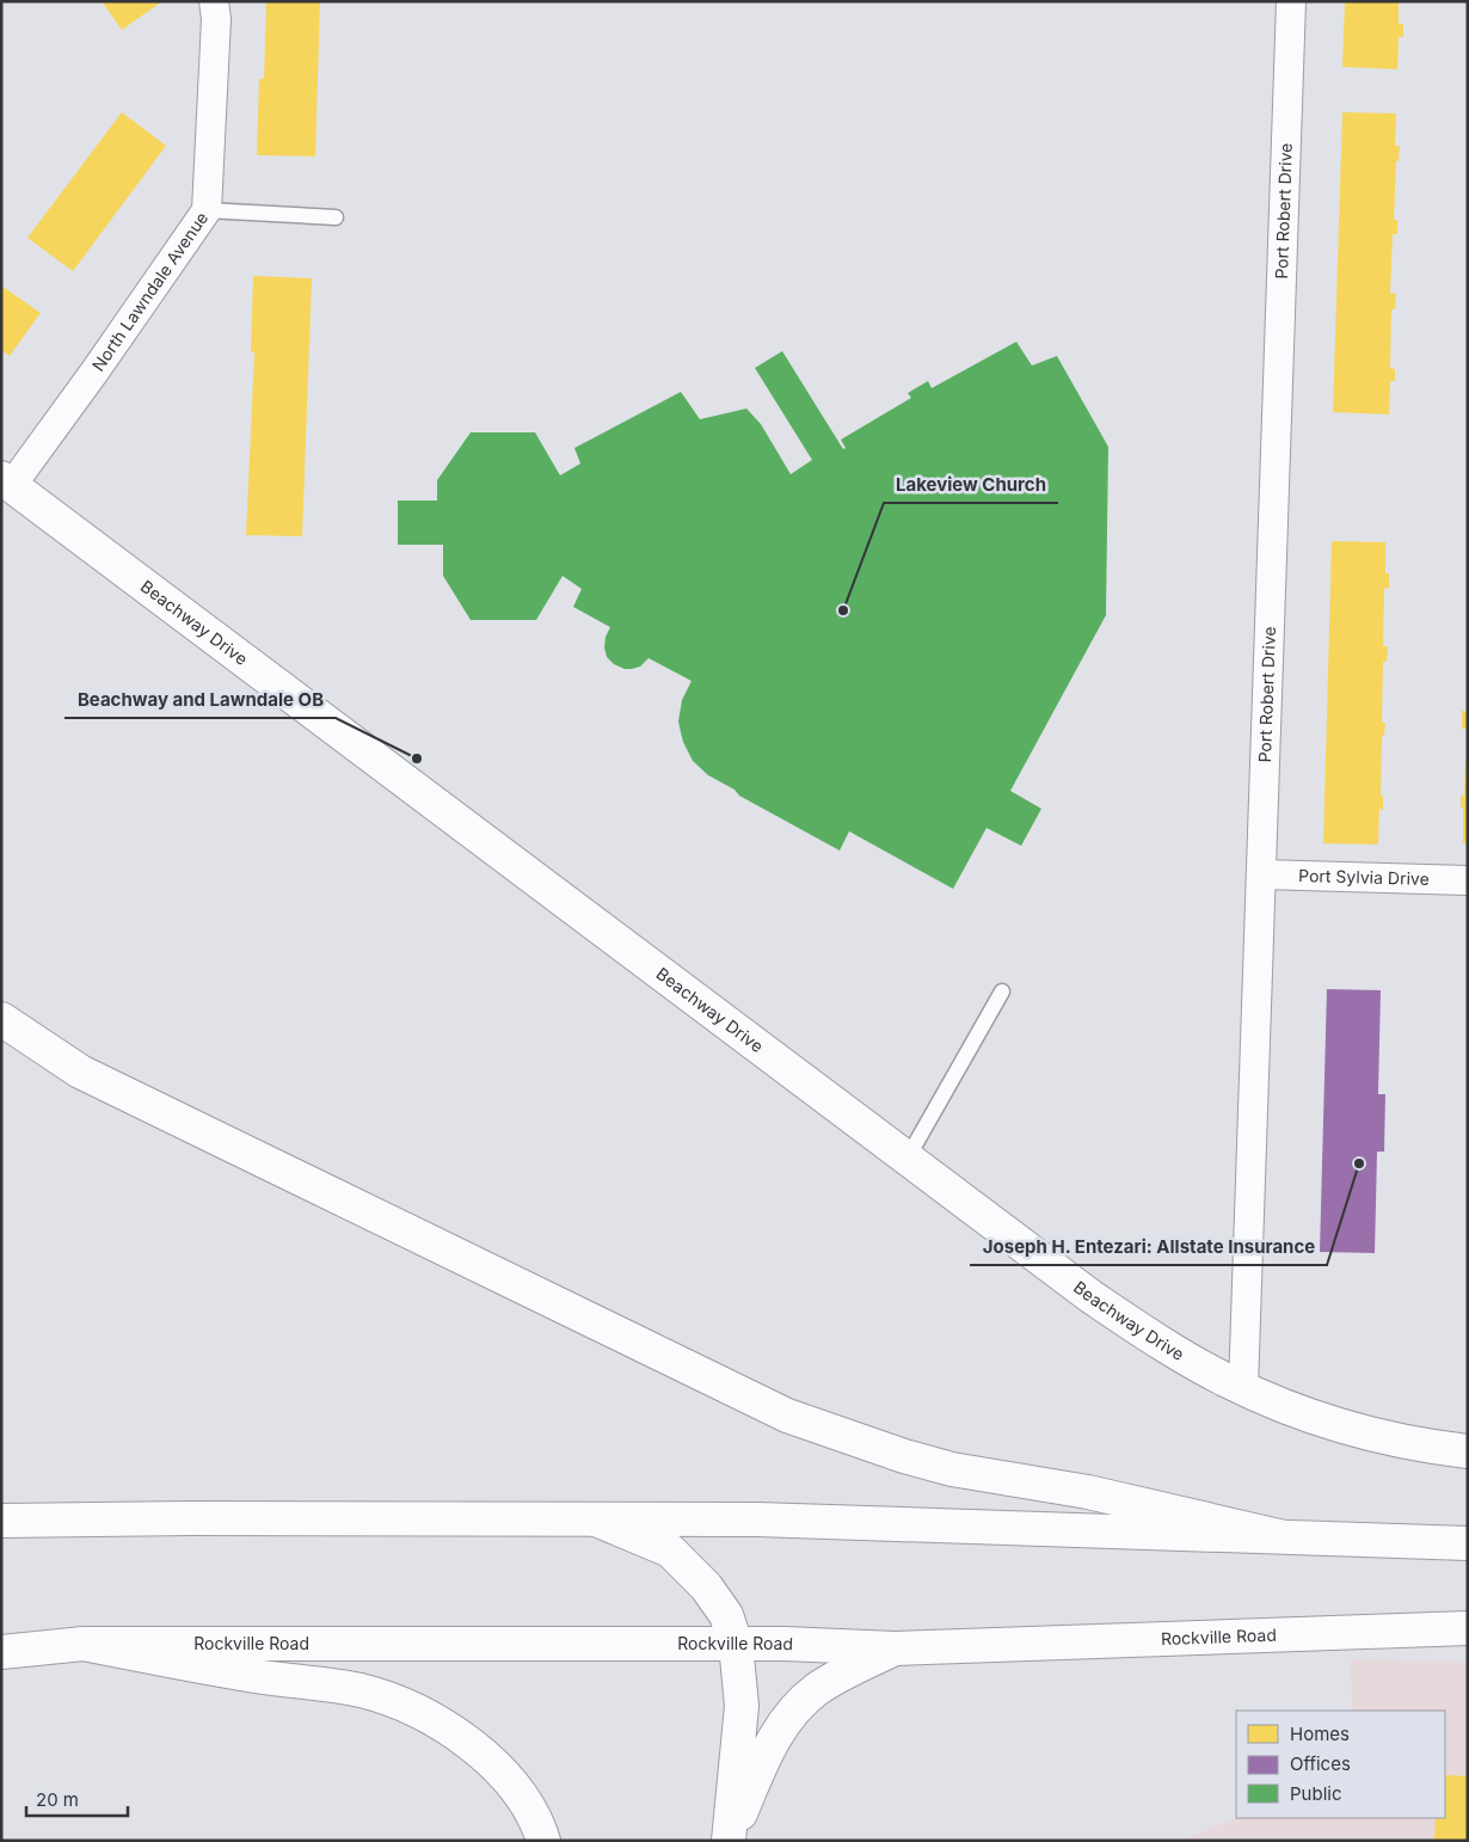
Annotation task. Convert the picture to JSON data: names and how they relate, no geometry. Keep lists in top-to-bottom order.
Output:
{
  "streets": {
    "main road": ["Beachway Drive", "Rockville Road"],
    "street": ["Port Robert Drive", "North Lawndale Avenue", "Port Sylvia Drive"]
  },
  "crossings": [
    ["Port Robert Drive", "Beachway Drive"],
    ["Port Robert Drive", "Port Sylvia Drive"],
    ["North Lawndale Avenue", "Beachway Drive"]
  ],
  "places": ["Lakeview Church", "Beachway and Lawndale OB", "Joseph H. Entezari: Allstate Insurance"],
  "legend": ["Homes", "Offices", "Public"],
  "scale_bar": "20 m"
}
